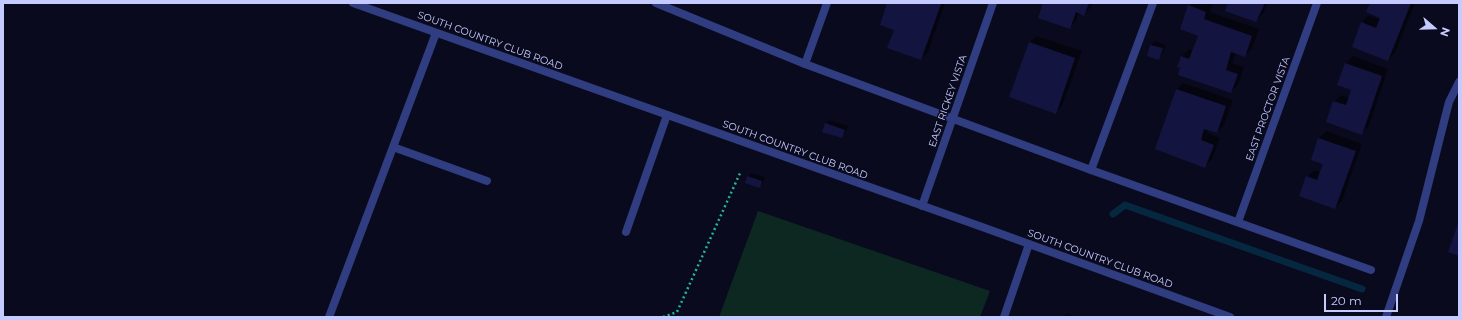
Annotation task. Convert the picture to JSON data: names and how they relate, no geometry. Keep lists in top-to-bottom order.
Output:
{
  "streets": {
    "street": ["SOUTH COUNTRY CLUB ROAD", "EAST RICKEY VISTA", "EAST PROCTOR VISTA"]
  },
  "crossings": [
    ["SOUTH COUNTRY CLUB ROAD", "EAST RICKEY VISTA"]
  ],
  "scale_bar": "20 m",
  "north": "right"
}
